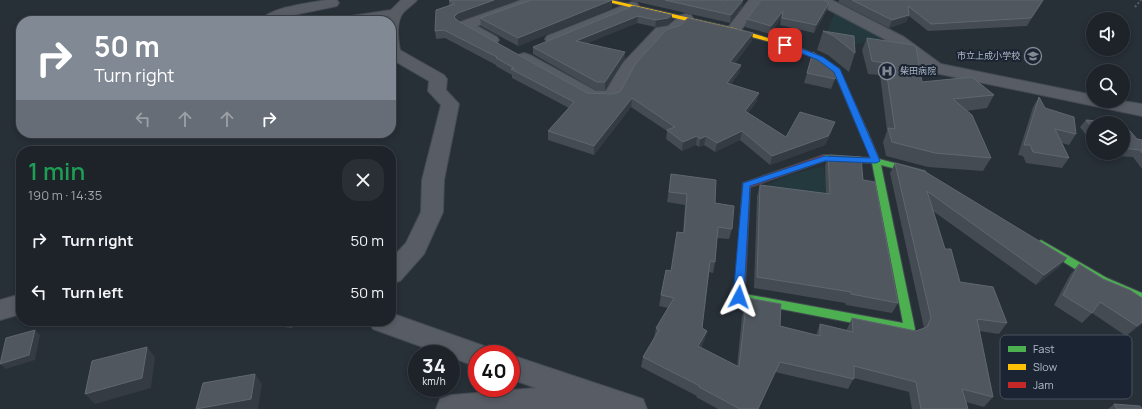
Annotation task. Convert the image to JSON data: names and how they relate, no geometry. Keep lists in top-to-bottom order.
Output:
{
  "places": {
    "school or university": ["市立上成小学校"],
    "hospital": ["柴田病院"]
  },
  "legend": ["Fast", "Slow", "Jam"],
  "page": {
    "turn": ["50 m", "Turn right"],
    "heading": ["1 min", "190 m · 14:35"],
    "list": [
      {
        "name": "Turn right",
        "value": "50 m"
      },
      {
        "name": "Turn left",
        "value": "50 m"
      }
    ],
    "speed": "34 km/h",
    "limit": "40"
  }
}
